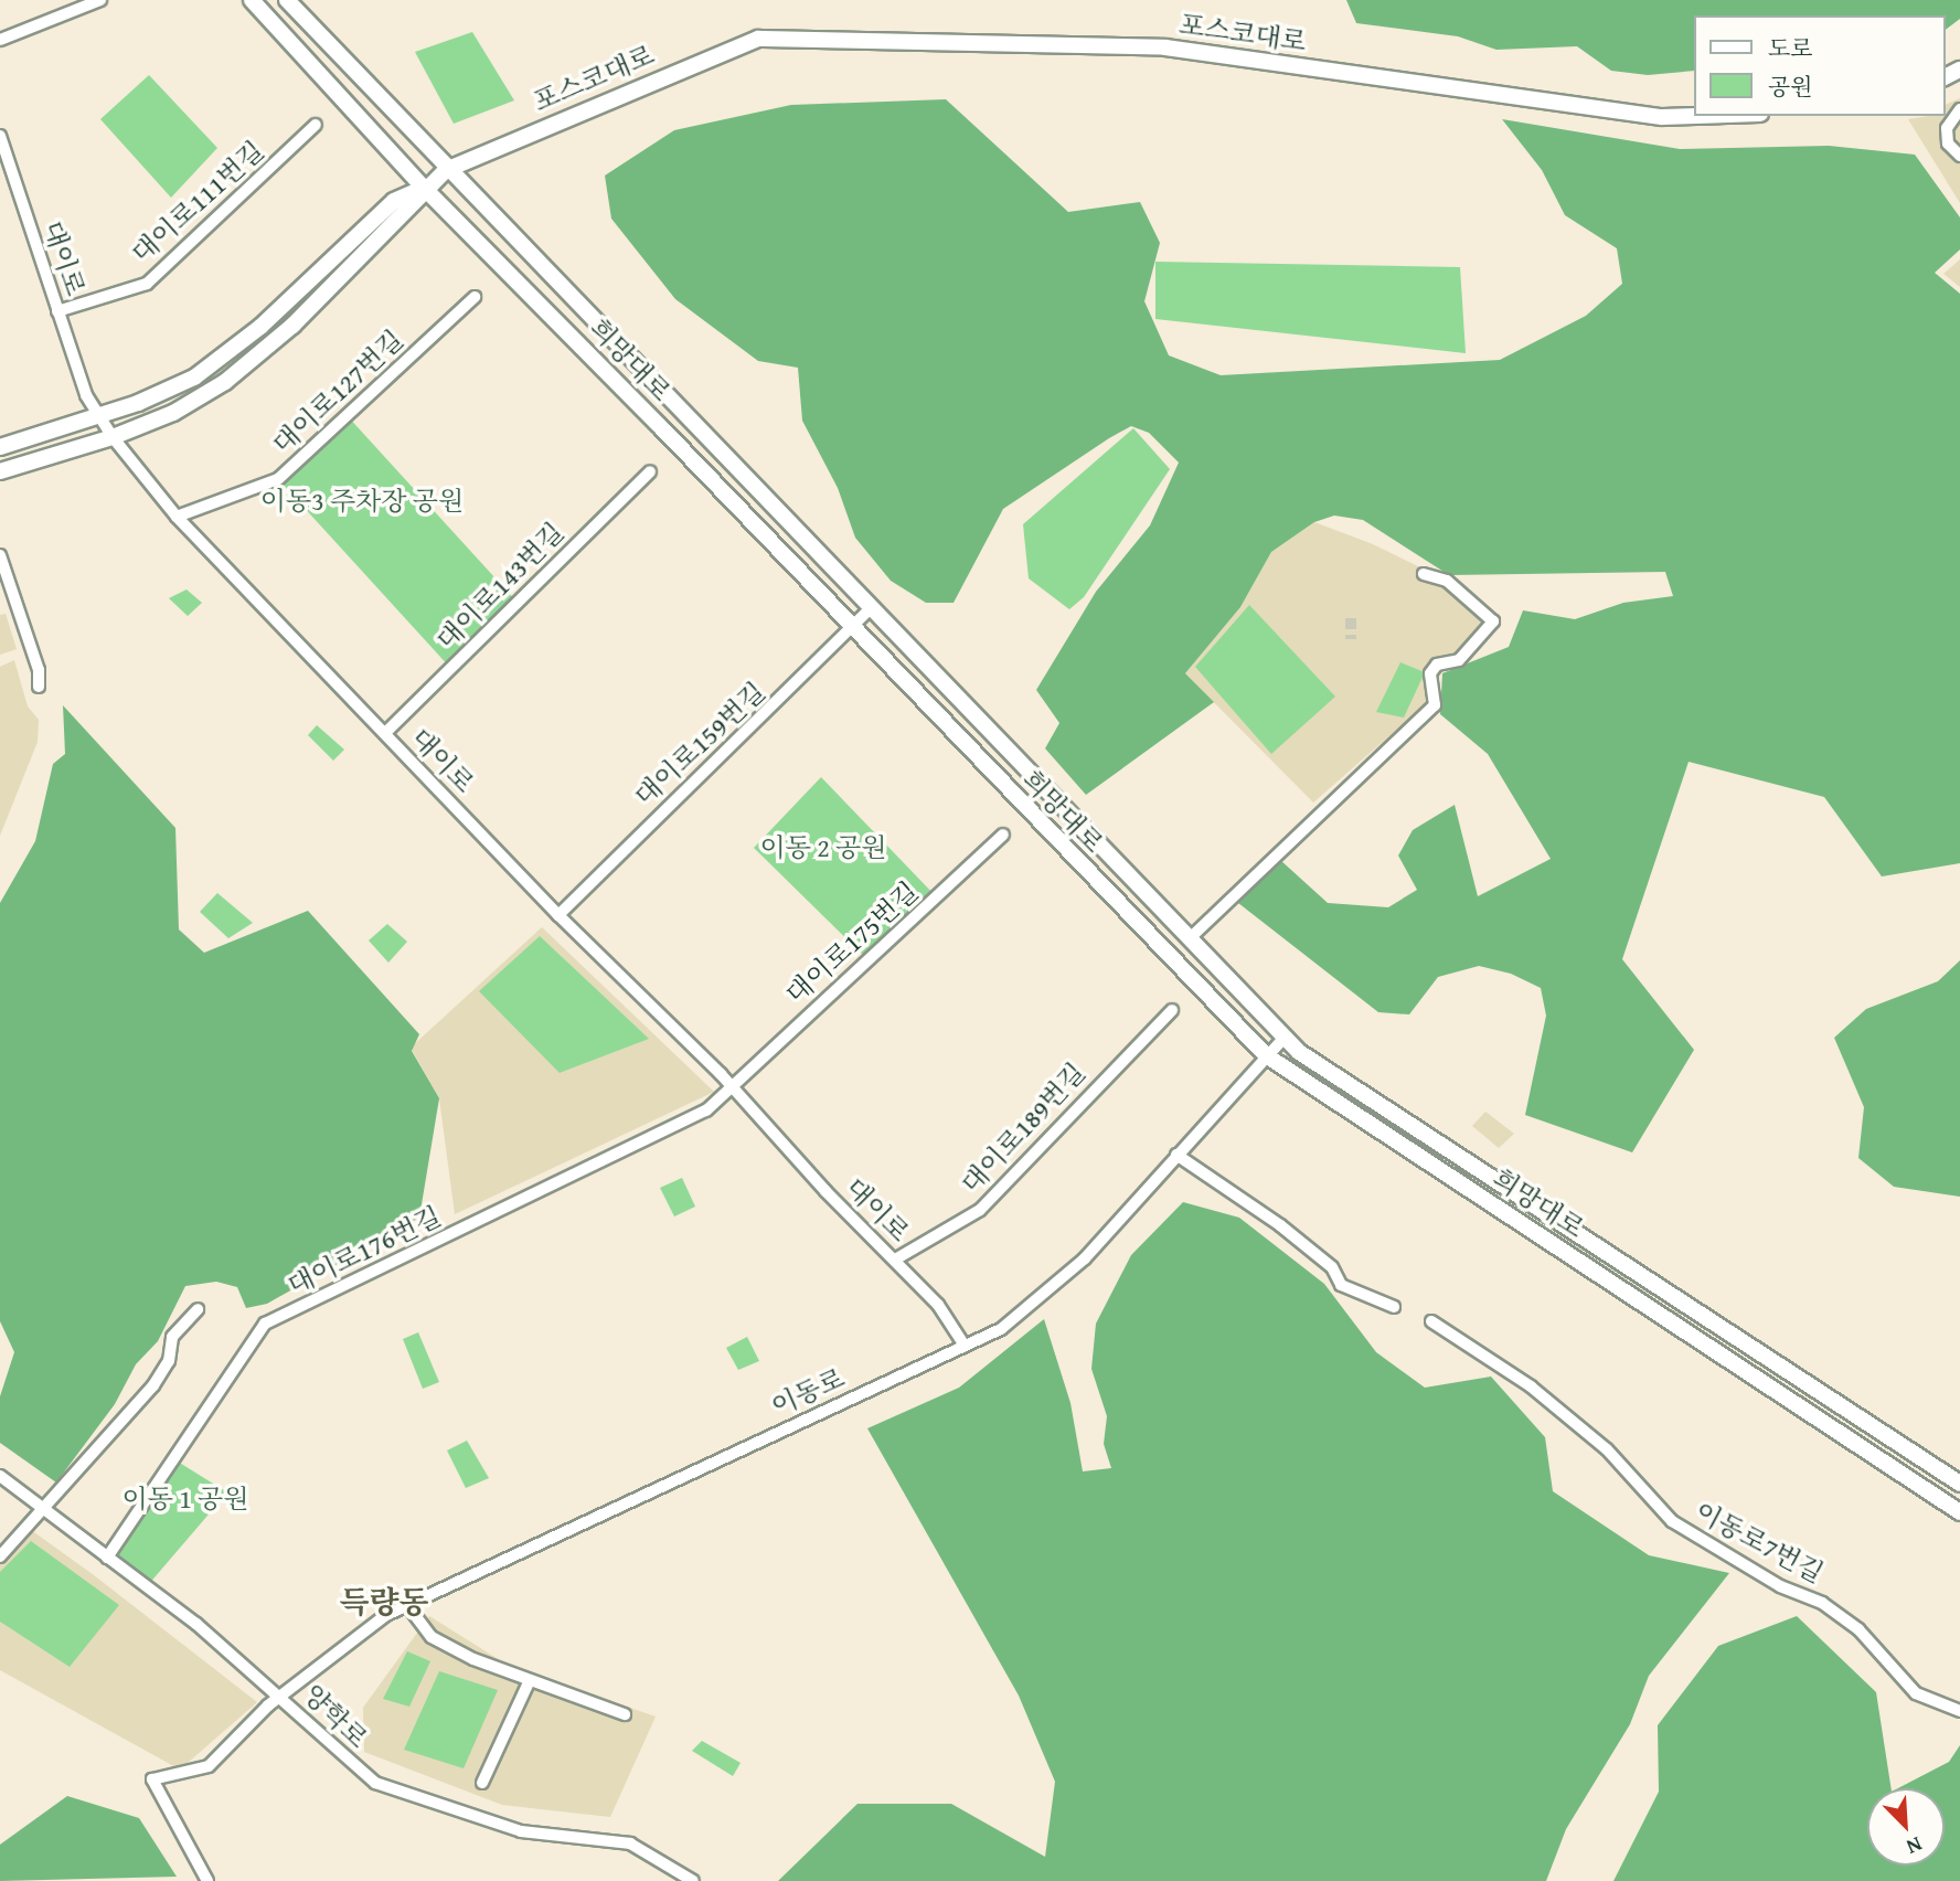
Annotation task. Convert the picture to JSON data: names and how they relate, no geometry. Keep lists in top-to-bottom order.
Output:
{
  "streets": {
    "main road": ["포스코대로", "희망대로"],
    "street": [
      "대이로111번길",
      "대이로",
      "대이로127번길",
      "대이로143번길",
      "대이로159번길",
      "대이로175번길",
      "대이로189번길",
      "대이로176번길",
      "이동로",
      "이동로7번길",
      "양학로"
    ]
  },
  "crossings": [
    ["포스코대로", "대이로"],
    ["포스코대로", "희망대로"],
    ["대이로111번길", "대이로"],
    ["대이로", "대이로127번길"],
    ["대이로", "대이로143번길"],
    ["대이로", "대이로159번길"],
    ["대이로", "대이로175번길"],
    ["대이로", "대이로189번길"],
    ["대이로", "대이로176번길"],
    ["대이로", "이동로"],
    ["희망대로", "대이로159번길"],
    ["희망대로", "이동로"],
    ["대이로175번길", "대이로176번길"],
    ["대이로176번길", "양학로"],
    ["이동로", "양학로"]
  ],
  "districts": ["득량동"],
  "parks": ["이동3 주차장 공원", "이동 2 공원", "이동 1 공원"],
  "legend": ["도로", "공원"],
  "north": "bottom right"
}
